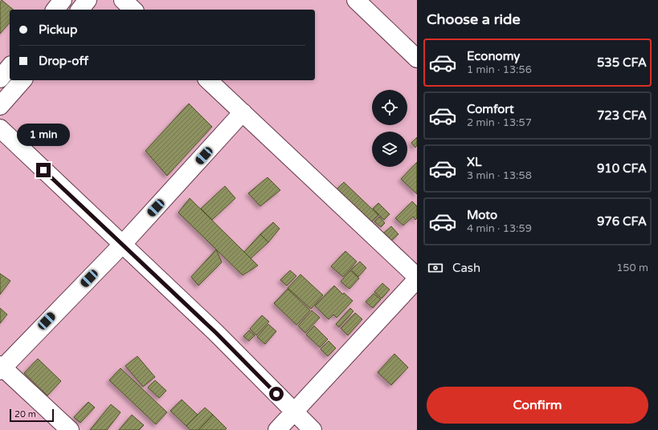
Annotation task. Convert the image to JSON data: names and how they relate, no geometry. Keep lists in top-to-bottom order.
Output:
{
  "scale_bar": "20 m",
  "page": {
    "heading": "Choose a ride",
    "banner": ["Pickup", "Drop-off"],
    "list": [
      {
        "name": "Economy",
        "note": "1 min · 13:56",
        "value": "535 CFA"
      },
      {
        "name": "Comfort",
        "note": "2 min · 13:57",
        "value": "723 CFA"
      },
      {
        "name": "XL",
        "note": "3 min · 13:58",
        "value": "910 CFA"
      },
      {
        "name": "Moto",
        "note": "4 min · 13:59",
        "value": "976 CFA"
      }
    ],
    "bubble": "1 min",
    "pay": ["Cash", "150 m"],
    "buttons": "Confirm",
    "scale": "20 m"
  }
}
